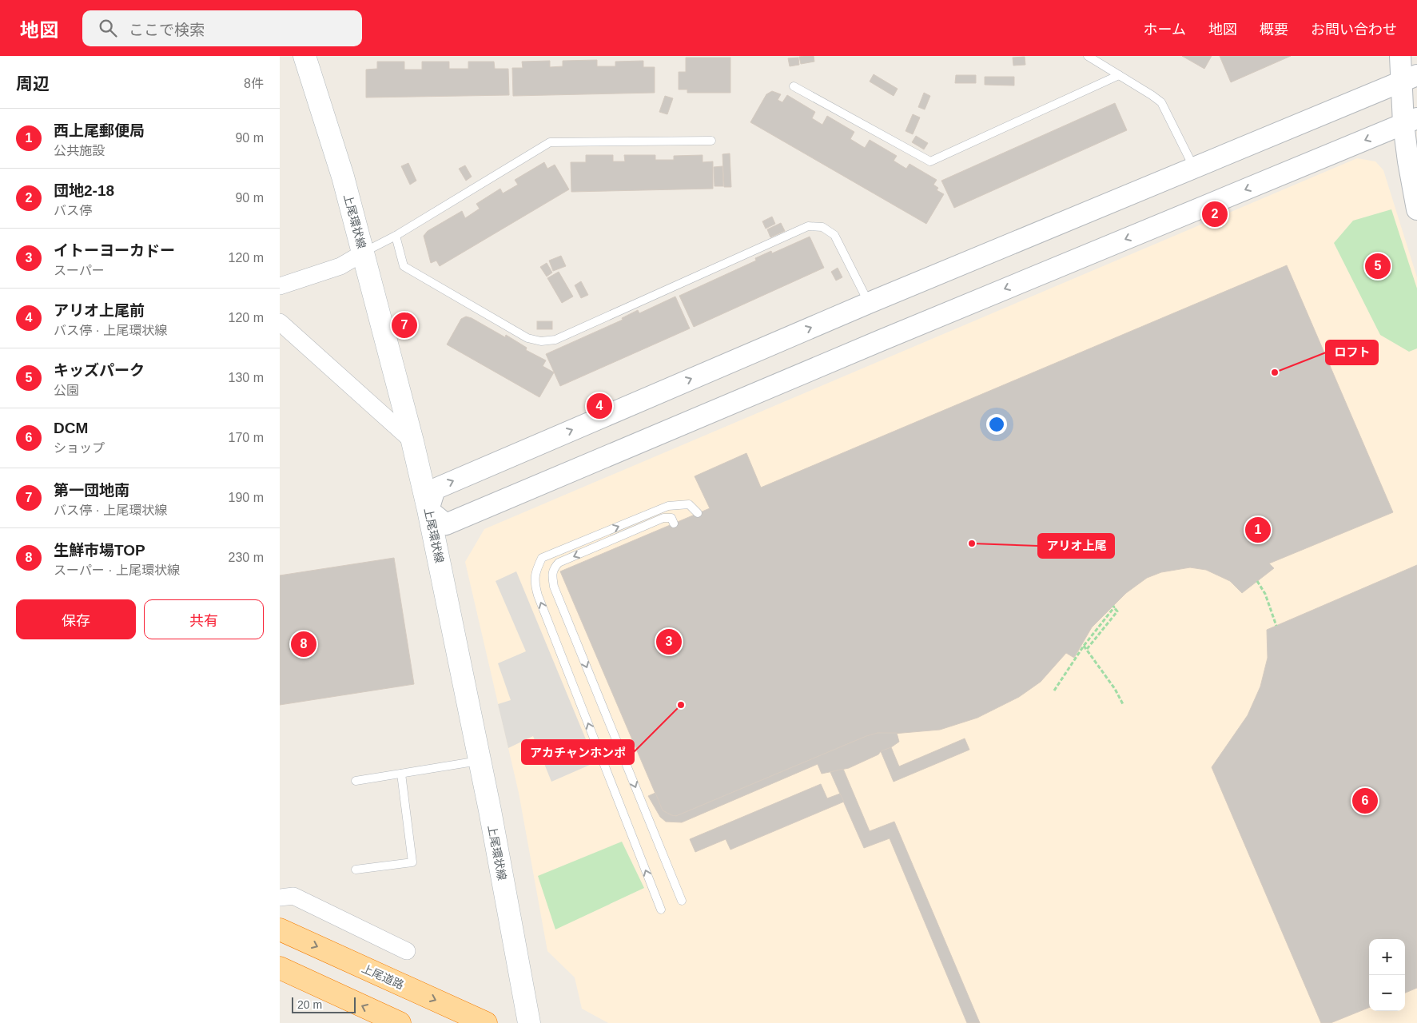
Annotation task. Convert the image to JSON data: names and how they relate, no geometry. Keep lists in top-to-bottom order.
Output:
{
  "streets": {
    "highway": ["上尾道路"],
    "main road": ["上尾環状線"]
  },
  "places": ["ロフト", "アリオ上尾", "アカチャンホンポ"],
  "scale_bar": "20 m",
  "page": {
    "header": "地図",
    "search": "ここで検索",
    "nav": [
      "ホーム",
      "地図",
      "概要",
      "お問い合わせ"
    ],
    "heading": ["周辺", "8件"],
    "list": [
      {
        "mark": "1",
        "name": "西上尾郵便局",
        "note": "公共施設",
        "value": "90 m"
      },
      {
        "mark": "2",
        "name": "団地2-18",
        "note": "バス停",
        "value": "90 m"
      },
      {
        "mark": "3",
        "name": "イトーヨーカドー",
        "note": "スーパー",
        "value": "120 m"
      },
      {
        "mark": "4",
        "name": "アリオ上尾前",
        "note": "バス停 · 上尾環状線",
        "value": "120 m"
      },
      {
        "mark": "5",
        "name": "キッズパーク",
        "note": "公園",
        "value": "130 m"
      },
      {
        "mark": "6",
        "name": "DCM",
        "note": "ショップ",
        "value": "170 m"
      },
      {
        "mark": "7",
        "name": "第一団地南",
        "note": "バス停 · 上尾環状線",
        "value": "190 m"
      },
      {
        "mark": "8",
        "name": "生鮮市場TOP",
        "note": "スーパー · 上尾環状線",
        "value": "230 m"
      }
    ],
    "pins": [
      "2",
      "5",
      "7",
      "4",
      "1",
      "3",
      "8",
      "6"
    ],
    "buttons": ["保存", "共有"],
    "map_buttons": ["+", "−"],
    "scale": "20 m"
  }
}
